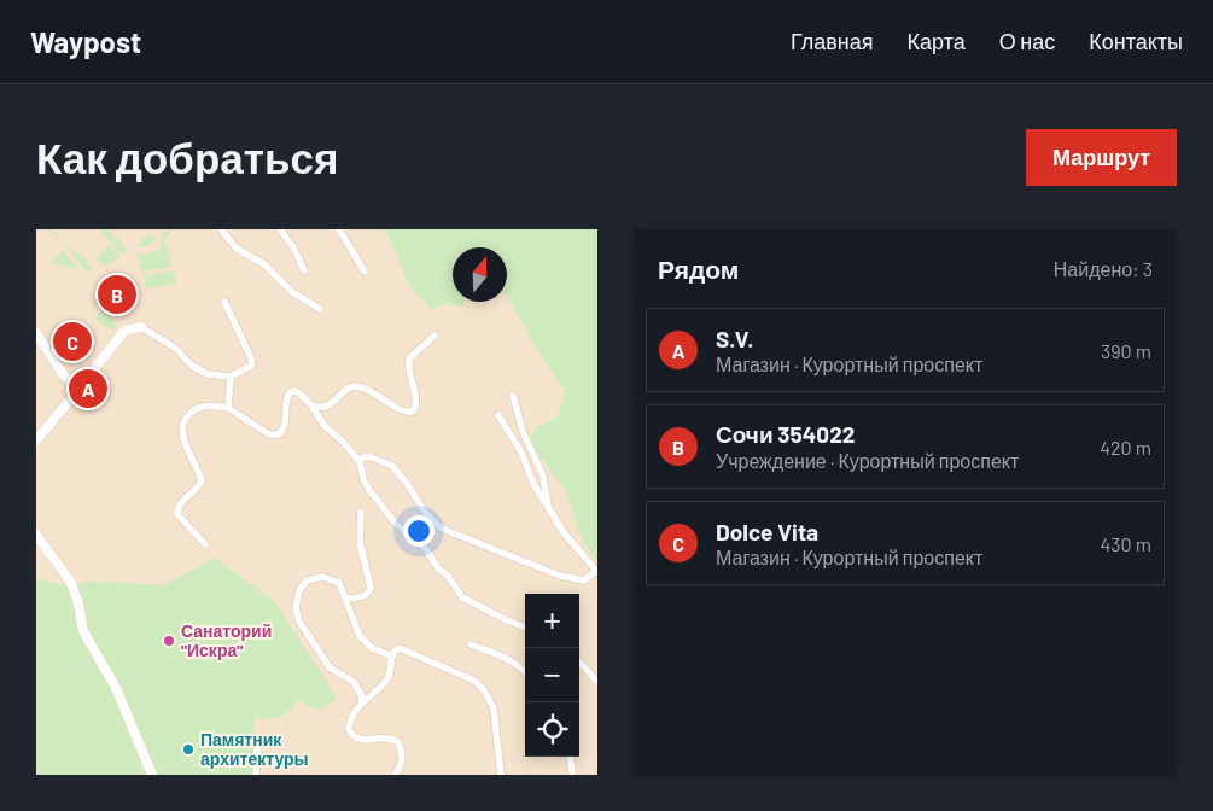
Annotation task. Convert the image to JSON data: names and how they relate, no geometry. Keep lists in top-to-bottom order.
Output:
{
  "places": ["Санаторий \"Искра\"", "Памятник архитектуры"],
  "north": "top",
  "page": {
    "header": "Waypost",
    "nav": [
      "Главная",
      "Карта",
      "О нас",
      "Контакты"
    ],
    "buttons": "Маршрут",
    "title": "Как добраться",
    "heading": ["Рядом", "Найдено: 3"],
    "pins": ["B", "C", "A"],
    "list": [
      {
        "mark": "A",
        "name": "S.V.",
        "note": "Магазин · Курортный проспект",
        "value": "390 m"
      },
      {
        "mark": "B",
        "name": "Сочи 354022",
        "note": "Учреждение · Курортный проспект",
        "value": "420 m"
      },
      {
        "mark": "C",
        "name": "Dolce Vita",
        "note": "Магазин · Курортный проспект",
        "value": "430 m"
      }
    ],
    "map_buttons": ["+", "−"]
  }
}
